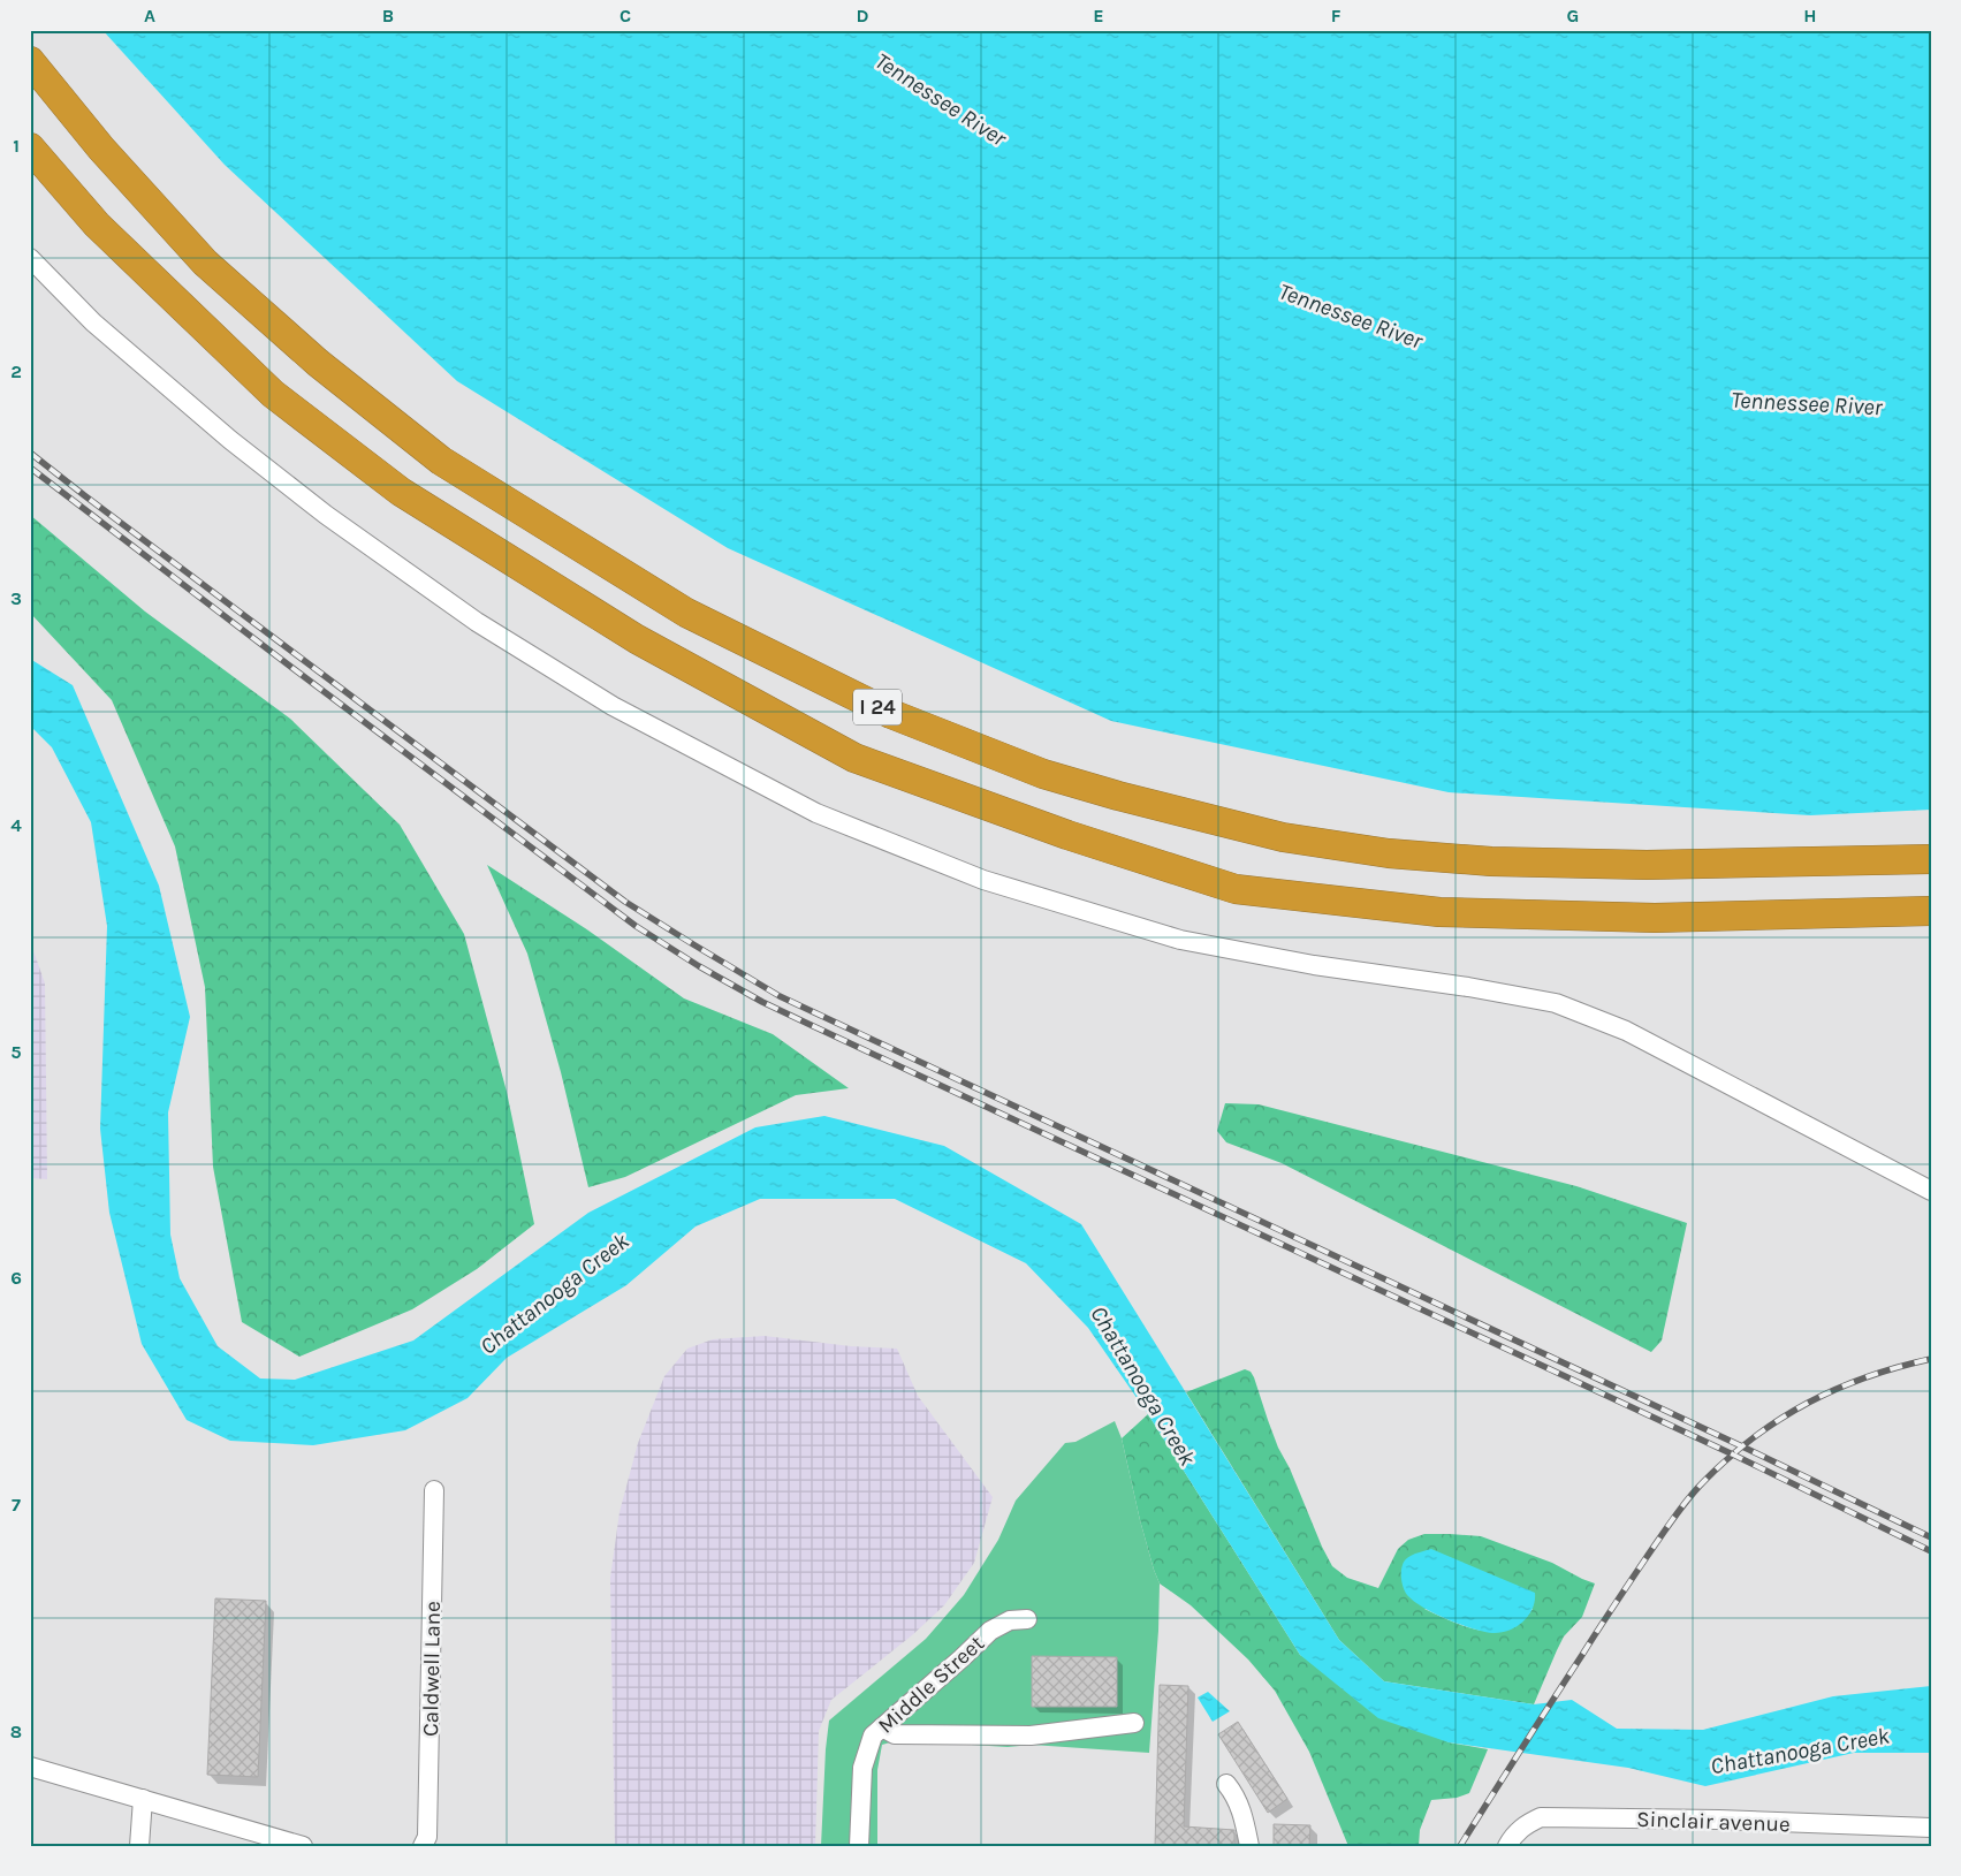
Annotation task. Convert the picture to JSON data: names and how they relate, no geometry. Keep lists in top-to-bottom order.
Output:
{
  "streets": {
    "highway": ["I 24"],
    "street": ["Caldwell Lane", "Middle Street", "Sinclair avenue"]
  },
  "water": ["Tennessee River", "Chattanooga Creek"],
  "grid": {
    "columns": [
      "A",
      "B",
      "C",
      "D",
      "E",
      "F",
      "G",
      "H"
    ],
    "rows": [
      "1",
      "2",
      "3",
      "4",
      "5",
      "6",
      "7",
      "8"
    ]
  }
}
